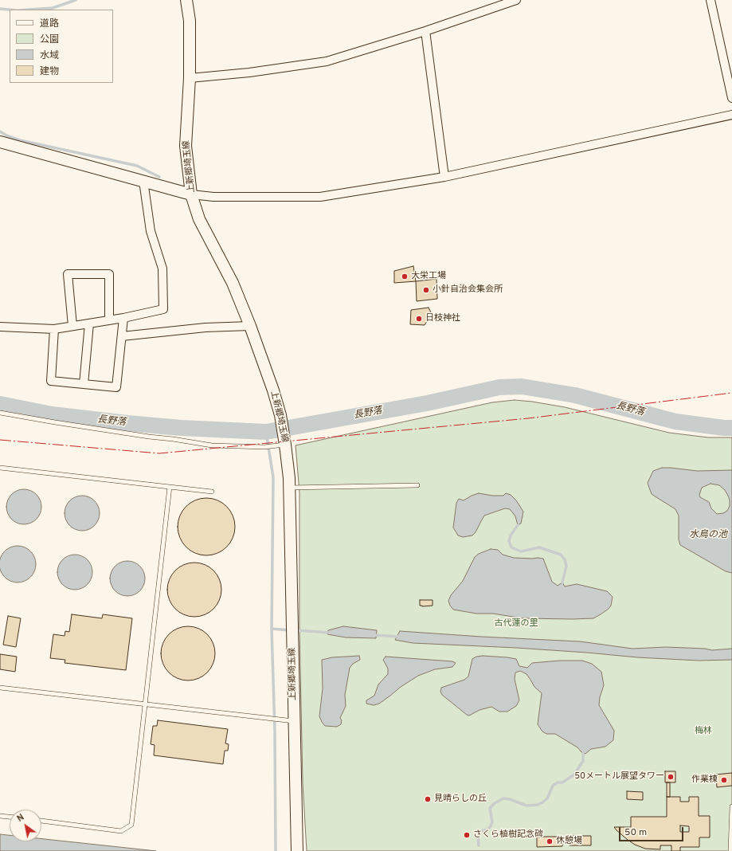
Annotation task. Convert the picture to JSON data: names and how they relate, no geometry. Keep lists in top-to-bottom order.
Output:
{
  "streets": {
    "main road": ["上新郷埼玉線"]
  },
  "water": ["長野落", "水鳥の池"],
  "parks": ["古代蓮の里", "梅林"],
  "places": [
    "大栄工場",
    "小針自治会集会所",
    "日枝神社",
    "50メートル展望タワー",
    "作業棟",
    "見晴らしの丘",
    "さくら植樹記念碑",
    "休憩場"
  ],
  "legend": [
    "道路",
    "公園",
    "水域",
    "建物"
  ],
  "scale_bar": "50 m",
  "north": "top left"
}
